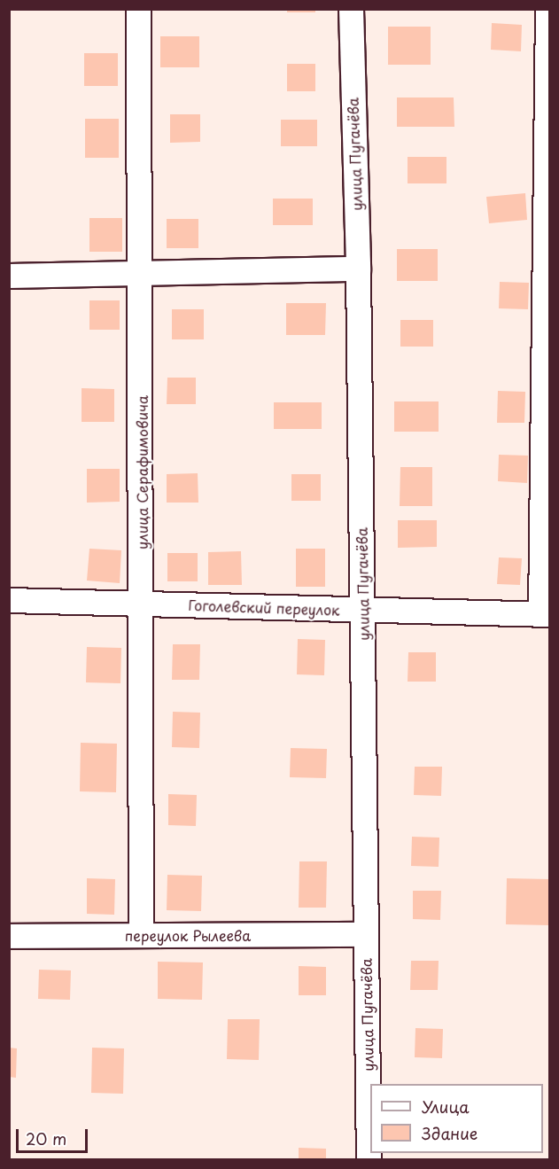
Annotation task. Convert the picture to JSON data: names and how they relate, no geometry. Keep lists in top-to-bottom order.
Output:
{
  "streets": {
    "street": [
      "улица Пугачёва",
      "улица Серафимовича",
      "Гоголевский переулок",
      "переулок Рылеева"
    ]
  },
  "crossings": [
    ["улица Пугачёва", "Гоголевский переулок"],
    ["улица Пугачёва", "переулок Рылеева"],
    ["улица Серафимовича", "Гоголевский переулок"],
    ["улица Серафимовича", "переулок Рылеева"]
  ],
  "legend": ["Улица", "Здание"],
  "scale_bar": "20 m"
}
